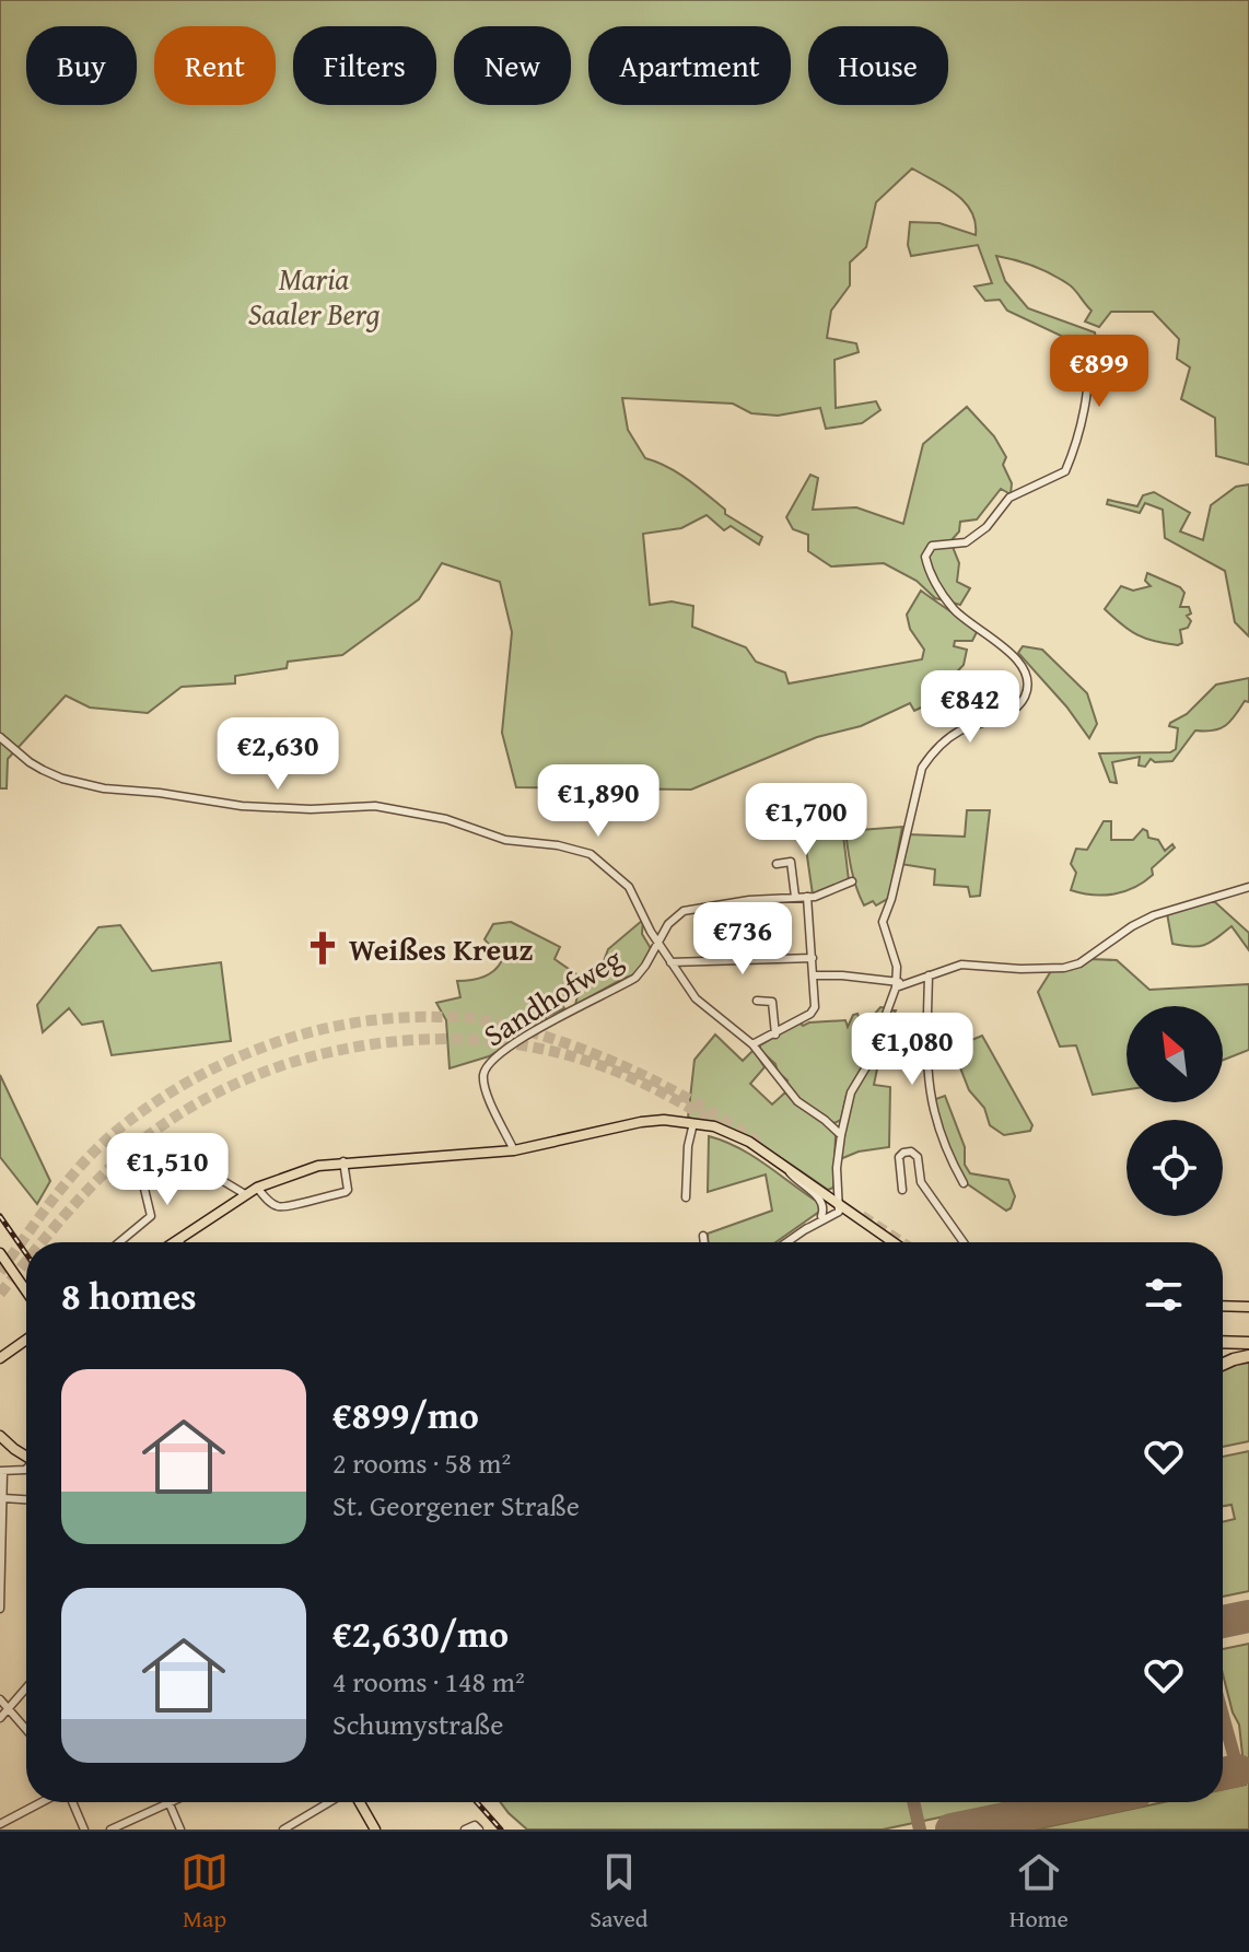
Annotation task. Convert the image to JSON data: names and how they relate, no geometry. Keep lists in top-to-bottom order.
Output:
{
  "streets": {
    "street": ["Sandhofweg"]
  },
  "parks": ["Maria Saaler Berg"],
  "places": {
    "church": ["Weißes Kreuz"]
  },
  "north": "top left",
  "page": {
    "chip": [
      "Buy",
      "Rent",
      "Filters",
      "New",
      "Apartment",
      "House"
    ],
    "price": [
      "€899",
      "€842",
      "€2,630",
      "€1,890",
      "€1,700",
      "€736",
      "€1,080",
      "€1,510"
    ],
    "heading": "8 homes",
    "list": [
      {
        "name": "€899/mo",
        "note": "2 rooms · 58 m² · St. Georgener Straße"
      },
      {
        "name": "€2,630/mo",
        "note": "4 rooms · 148 m² · Schumystraße"
      }
    ],
    "tabs": ["Map", "Saved", "Home"]
  }
}
